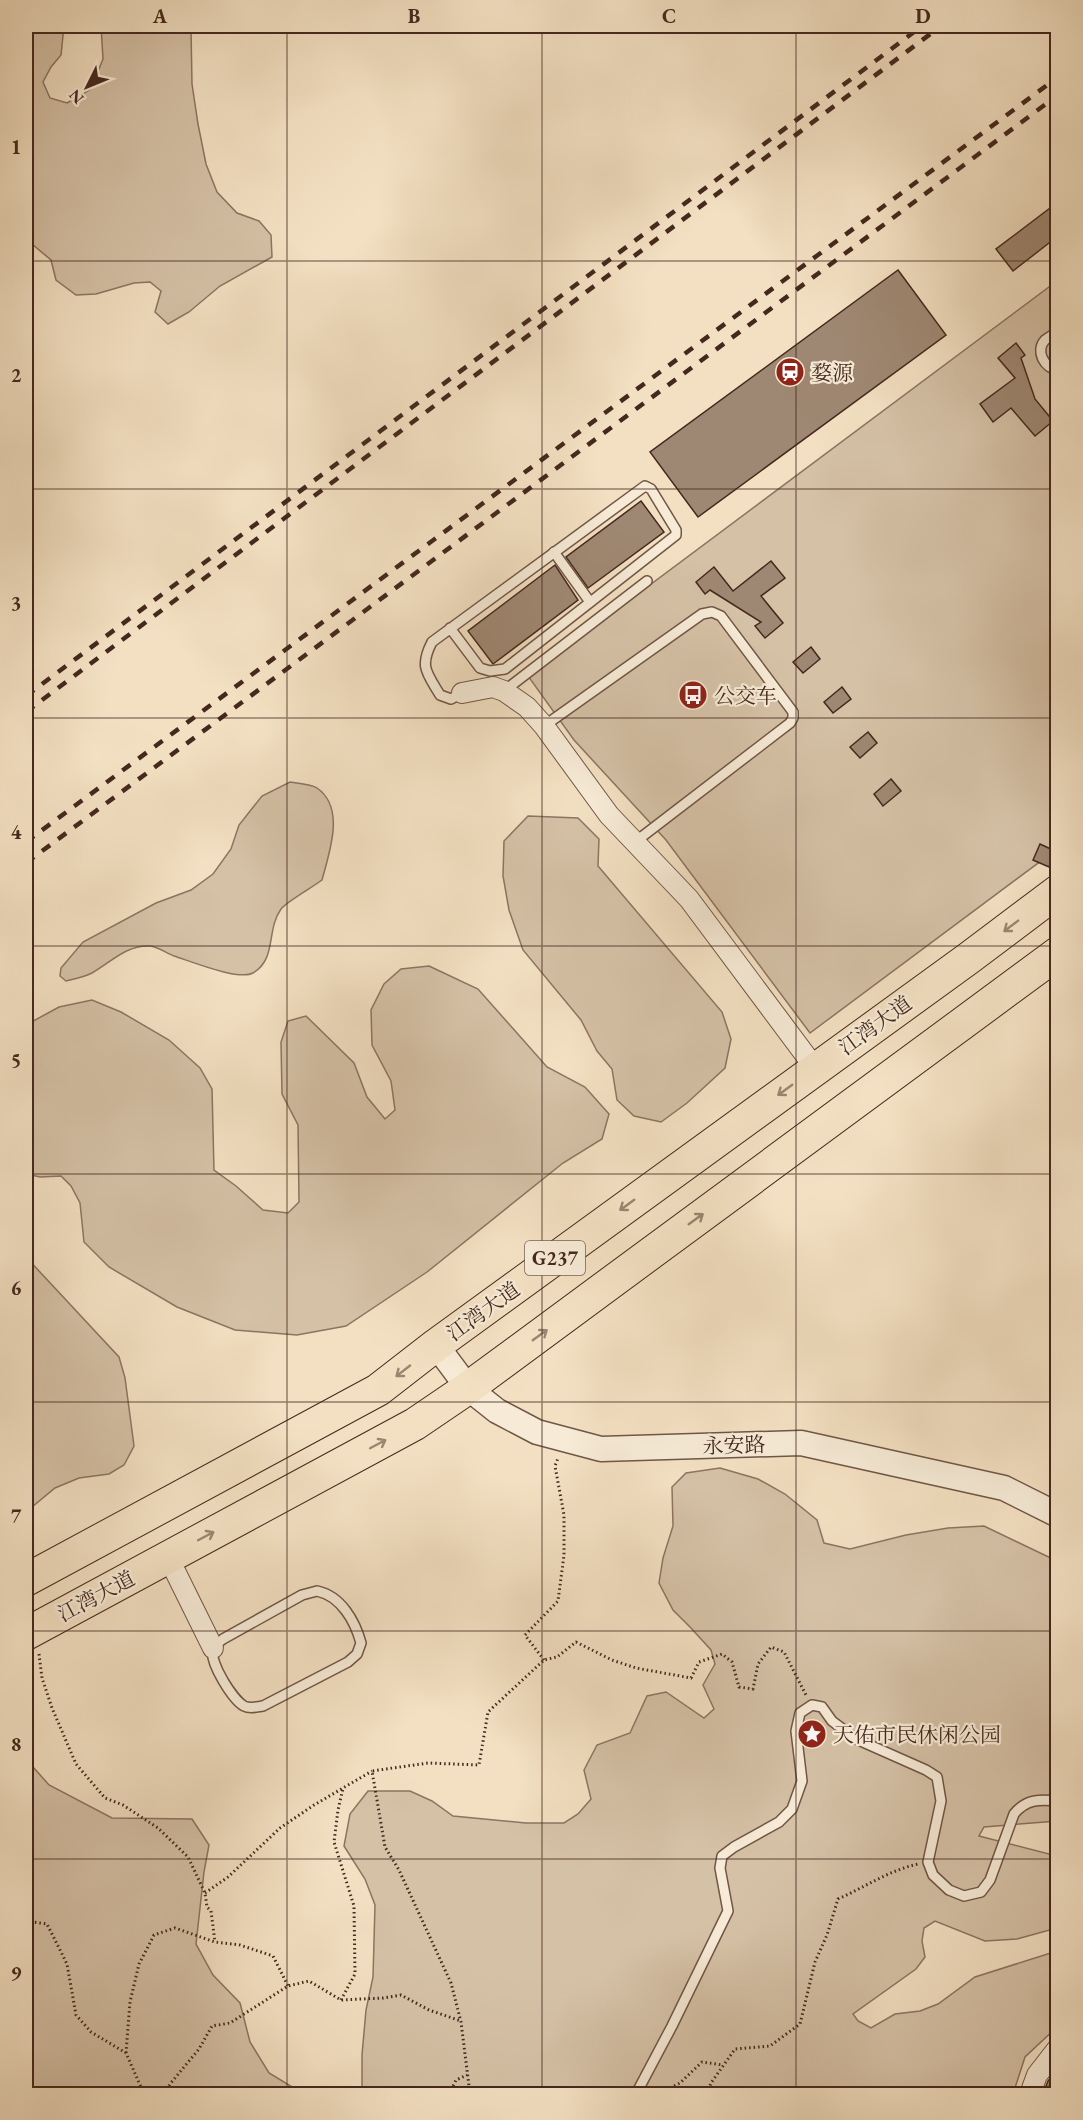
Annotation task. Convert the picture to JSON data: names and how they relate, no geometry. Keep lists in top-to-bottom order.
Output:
{
  "streets": {
    "highway": ["江湾大道", "G237"],
    "street": ["永安路"]
  },
  "crossings": [
    ["江湾大道", "永安路"]
  ],
  "places": {
    "station": ["婺源"],
    "bus stop": ["公交车"],
    "place": ["天佑市民休闲公园"]
  },
  "north": "bottom left",
  "grid": {
    "columns": [
      "A",
      "B",
      "C",
      "D"
    ],
    "rows": [
      "1",
      "2",
      "3",
      "4",
      "5",
      "6",
      "7",
      "8",
      "9"
    ]
  }
}
